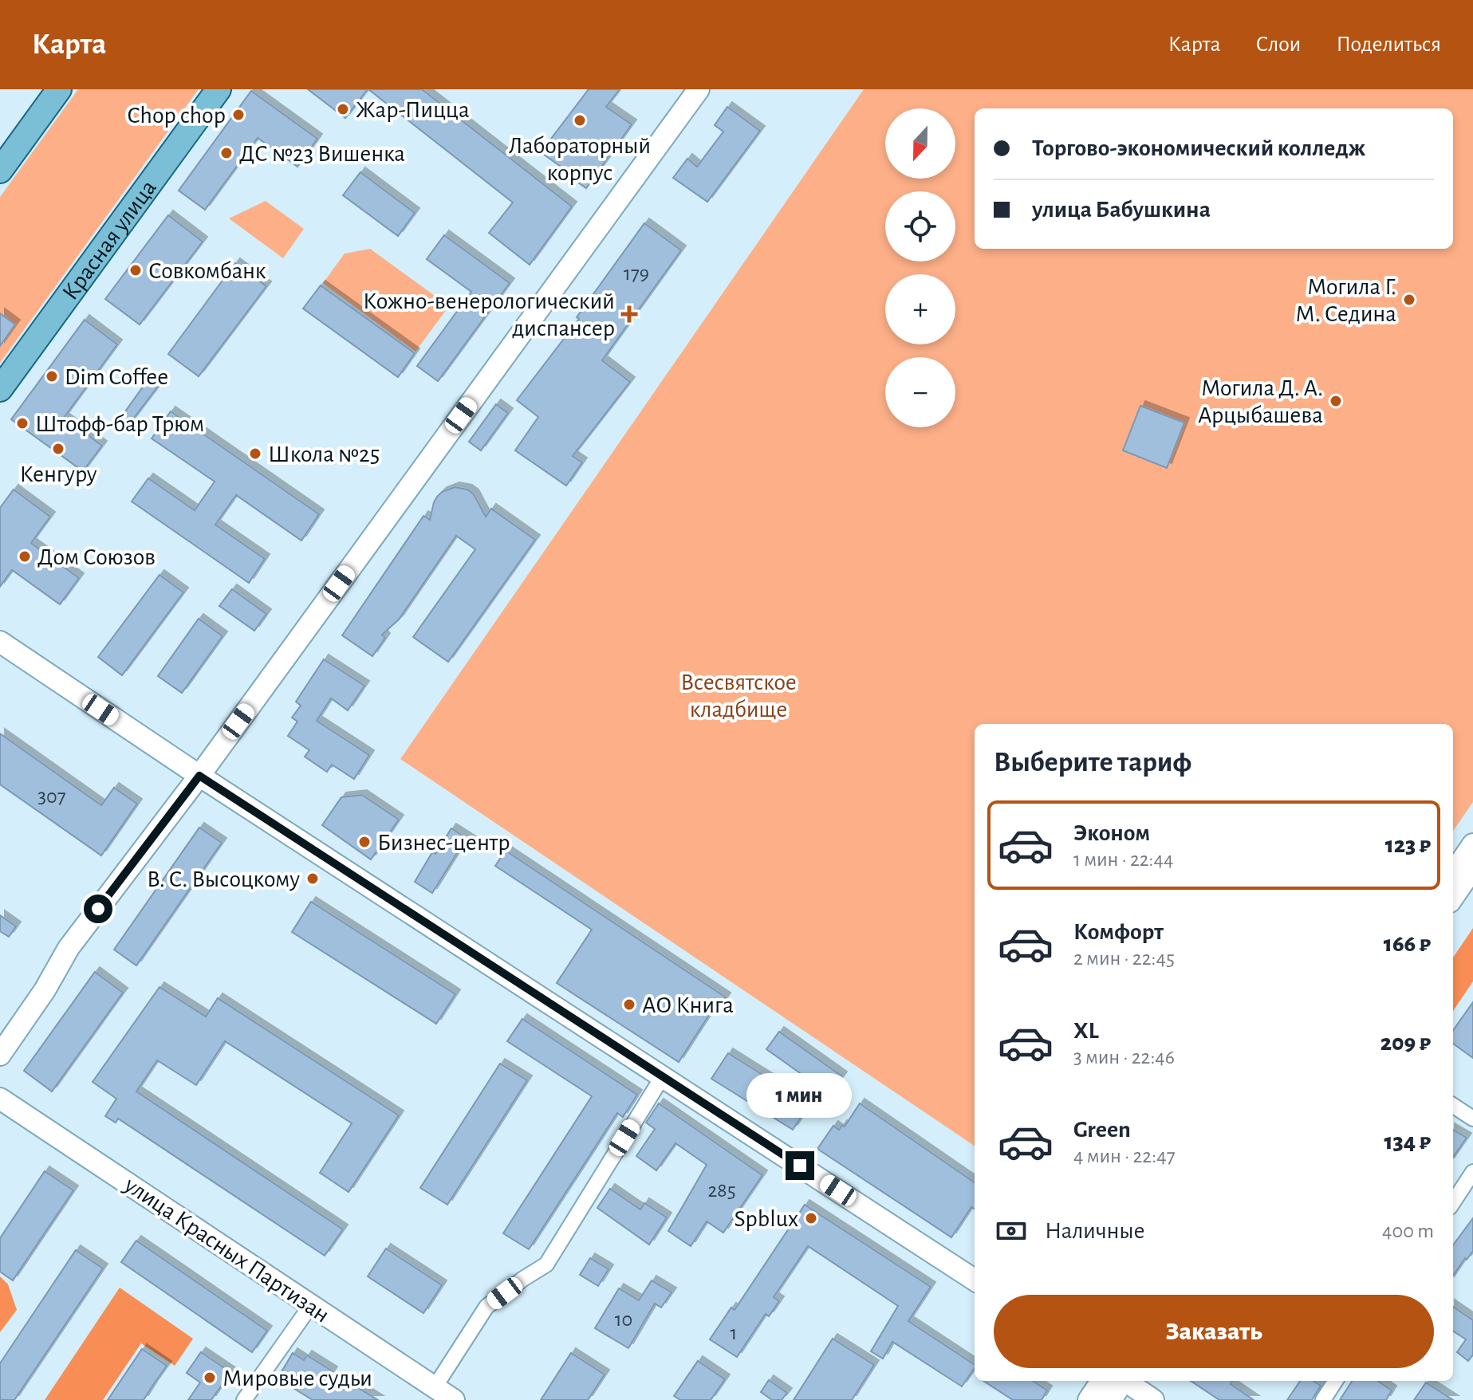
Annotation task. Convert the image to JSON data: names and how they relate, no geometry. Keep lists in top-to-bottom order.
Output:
{
  "streets": {
    "main road": ["Красная улица"],
    "street": ["улица Красных Партизан"]
  },
  "parks": ["Всесвятское кладбище"],
  "places": {
    "other": [
      "Жар-Пицца",
      "Chop chop",
      "Лабораторный корпус",
      "ДС №23 Вишенка",
      "Совкомбанк",
      "Могила Г. М. Седина",
      "Dim Coffee",
      "Могила Д. А. Арцыбашева",
      "Штофф-бар Трюм",
      "Кенгуру",
      "Школа №25",
      "Дом Союзов",
      "Бизнес-центр",
      "В. С. Высоцкому",
      "АО Книга",
      "Spblux",
      "Мировые судьи"
    ],
    "health": ["Кожно-венерологический диспансер"]
  },
  "house_numbers": [
    "179",
    "307",
    "285",
    "10",
    "1"
  ],
  "north": "bottom",
  "page": {
    "header": "Карта",
    "nav": ["Карта", "Слои", "Поделиться"],
    "map_buttons": ["+", "−"],
    "banner": ["Торгово-экономический колледж", "улица Бабушкина"],
    "heading": "Выберите тариф",
    "list": [
      {
        "name": "Эконом",
        "note": "1 мин · 22:44",
        "value": "123 ₽"
      },
      {
        "name": "Комфорт",
        "note": "2 мин · 22:45",
        "value": "166 ₽"
      },
      {
        "name": "XL",
        "note": "3 мин · 22:46",
        "value": "209 ₽"
      },
      {
        "name": "Green",
        "note": "4 мин · 22:47",
        "value": "134 ₽"
      }
    ],
    "bubble": "1 мин",
    "pay": ["Наличные", "400 m"],
    "buttons": "Заказать"
  }
}
